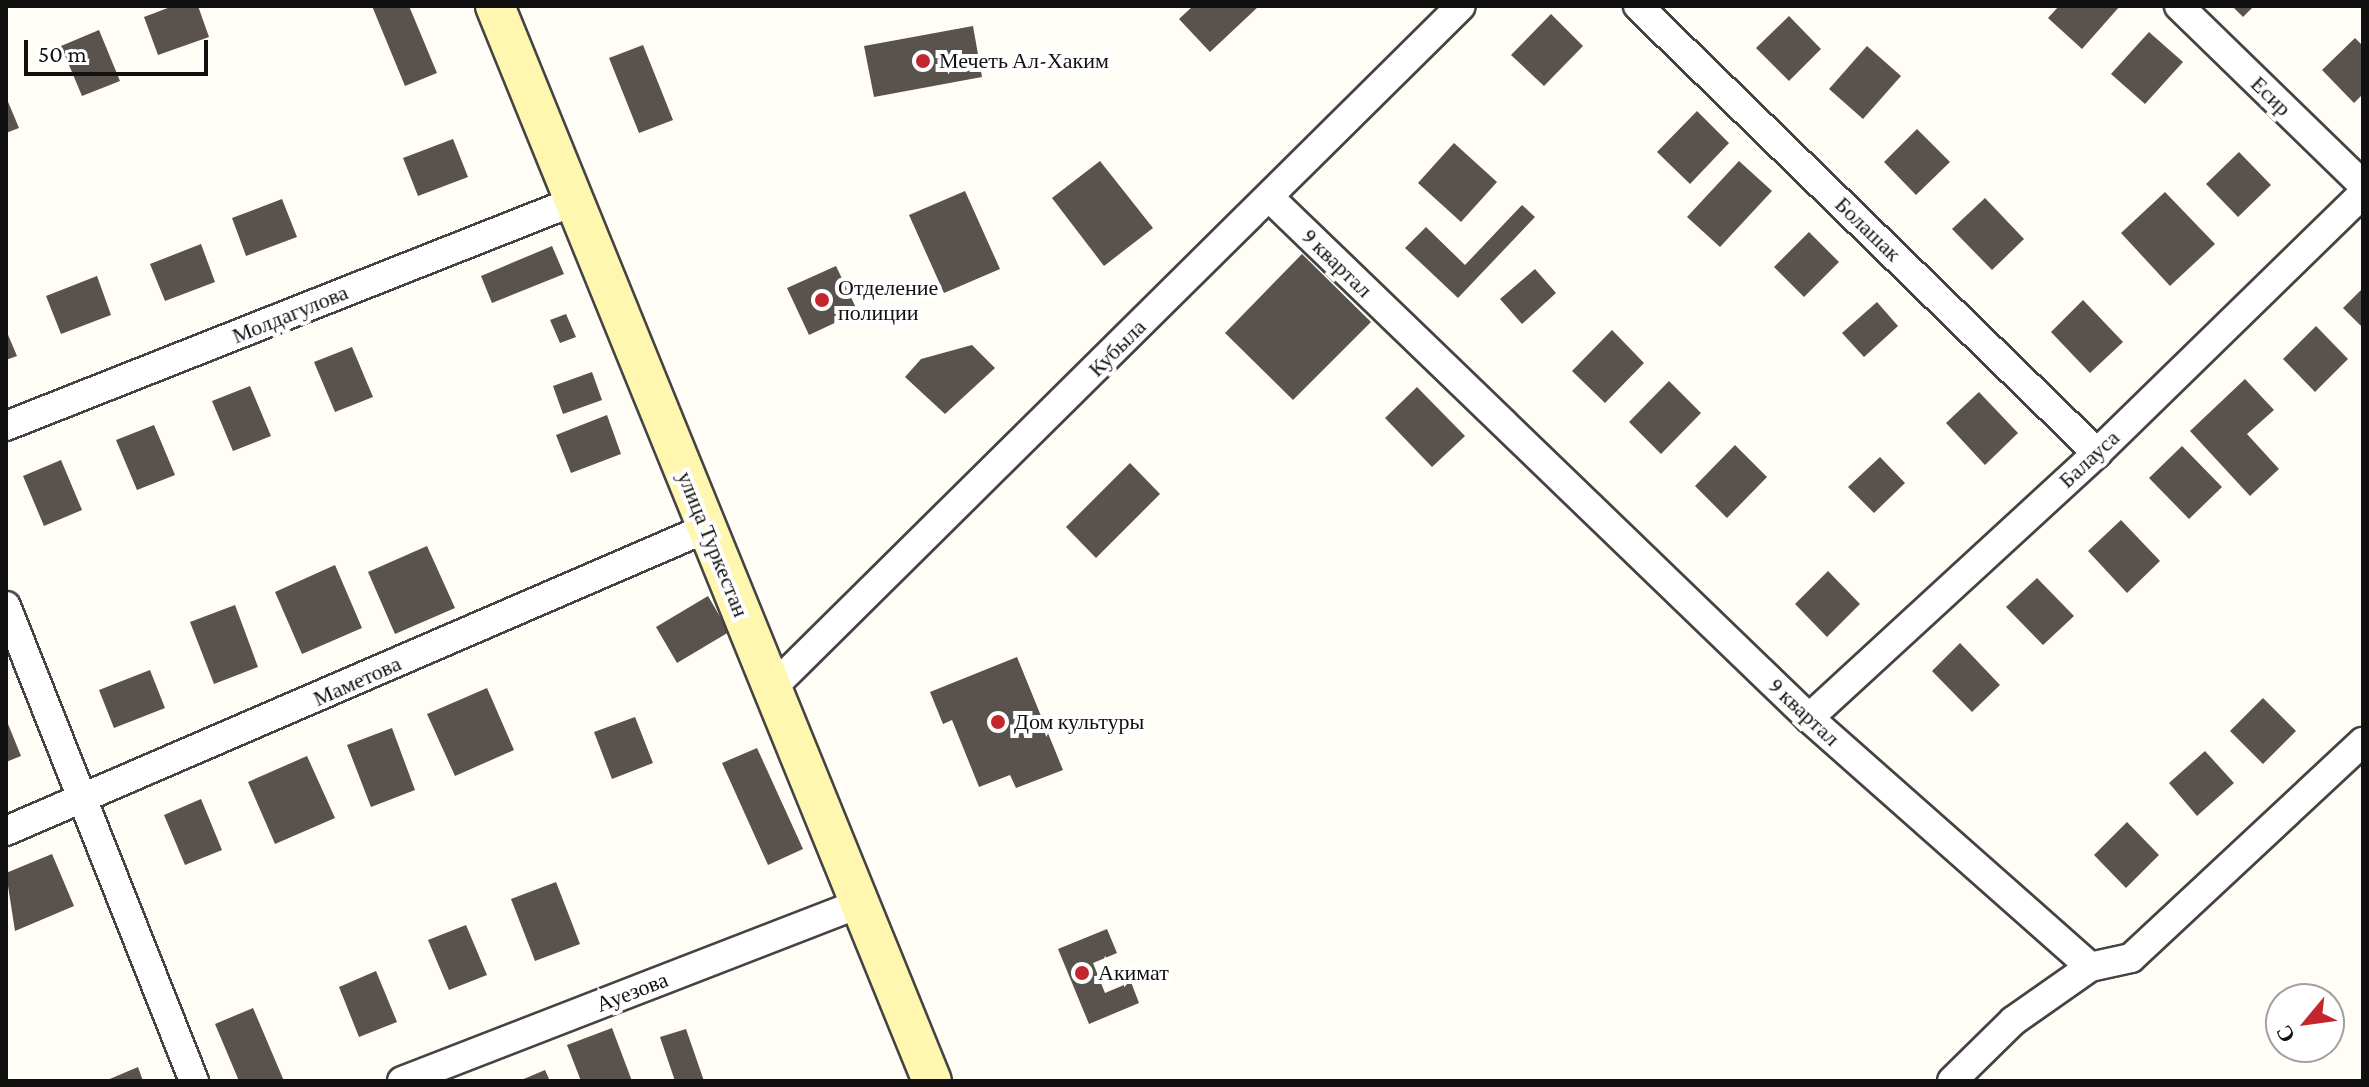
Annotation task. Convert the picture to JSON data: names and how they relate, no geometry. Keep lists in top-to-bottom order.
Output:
{
  "streets": {
    "street": [
      "Есир",
      "Болашак",
      "9 квартал",
      "Молдагулова",
      "Кубыла",
      "Балауса",
      "улица Туркестан",
      "Маметова",
      "Ауезова"
    ]
  },
  "crossings": [
    ["Болашак", "Балауса"],
    ["9 квартал", "Кубыла"],
    ["9 квартал", "Балауса"],
    ["Молдагулова", "улица Туркестан"],
    ["Кубыла", "улица Туркестан"],
    ["улица Туркестан", "Маметова"],
    ["улица Туркестан", "Ауезова"]
  ],
  "places": [
    "Мечеть Ал-Хаким",
    "Отделение полиции",
    "Дом культуры",
    "Акимат"
  ],
  "scale_bar": "50 m",
  "north": "bottom left"
}
